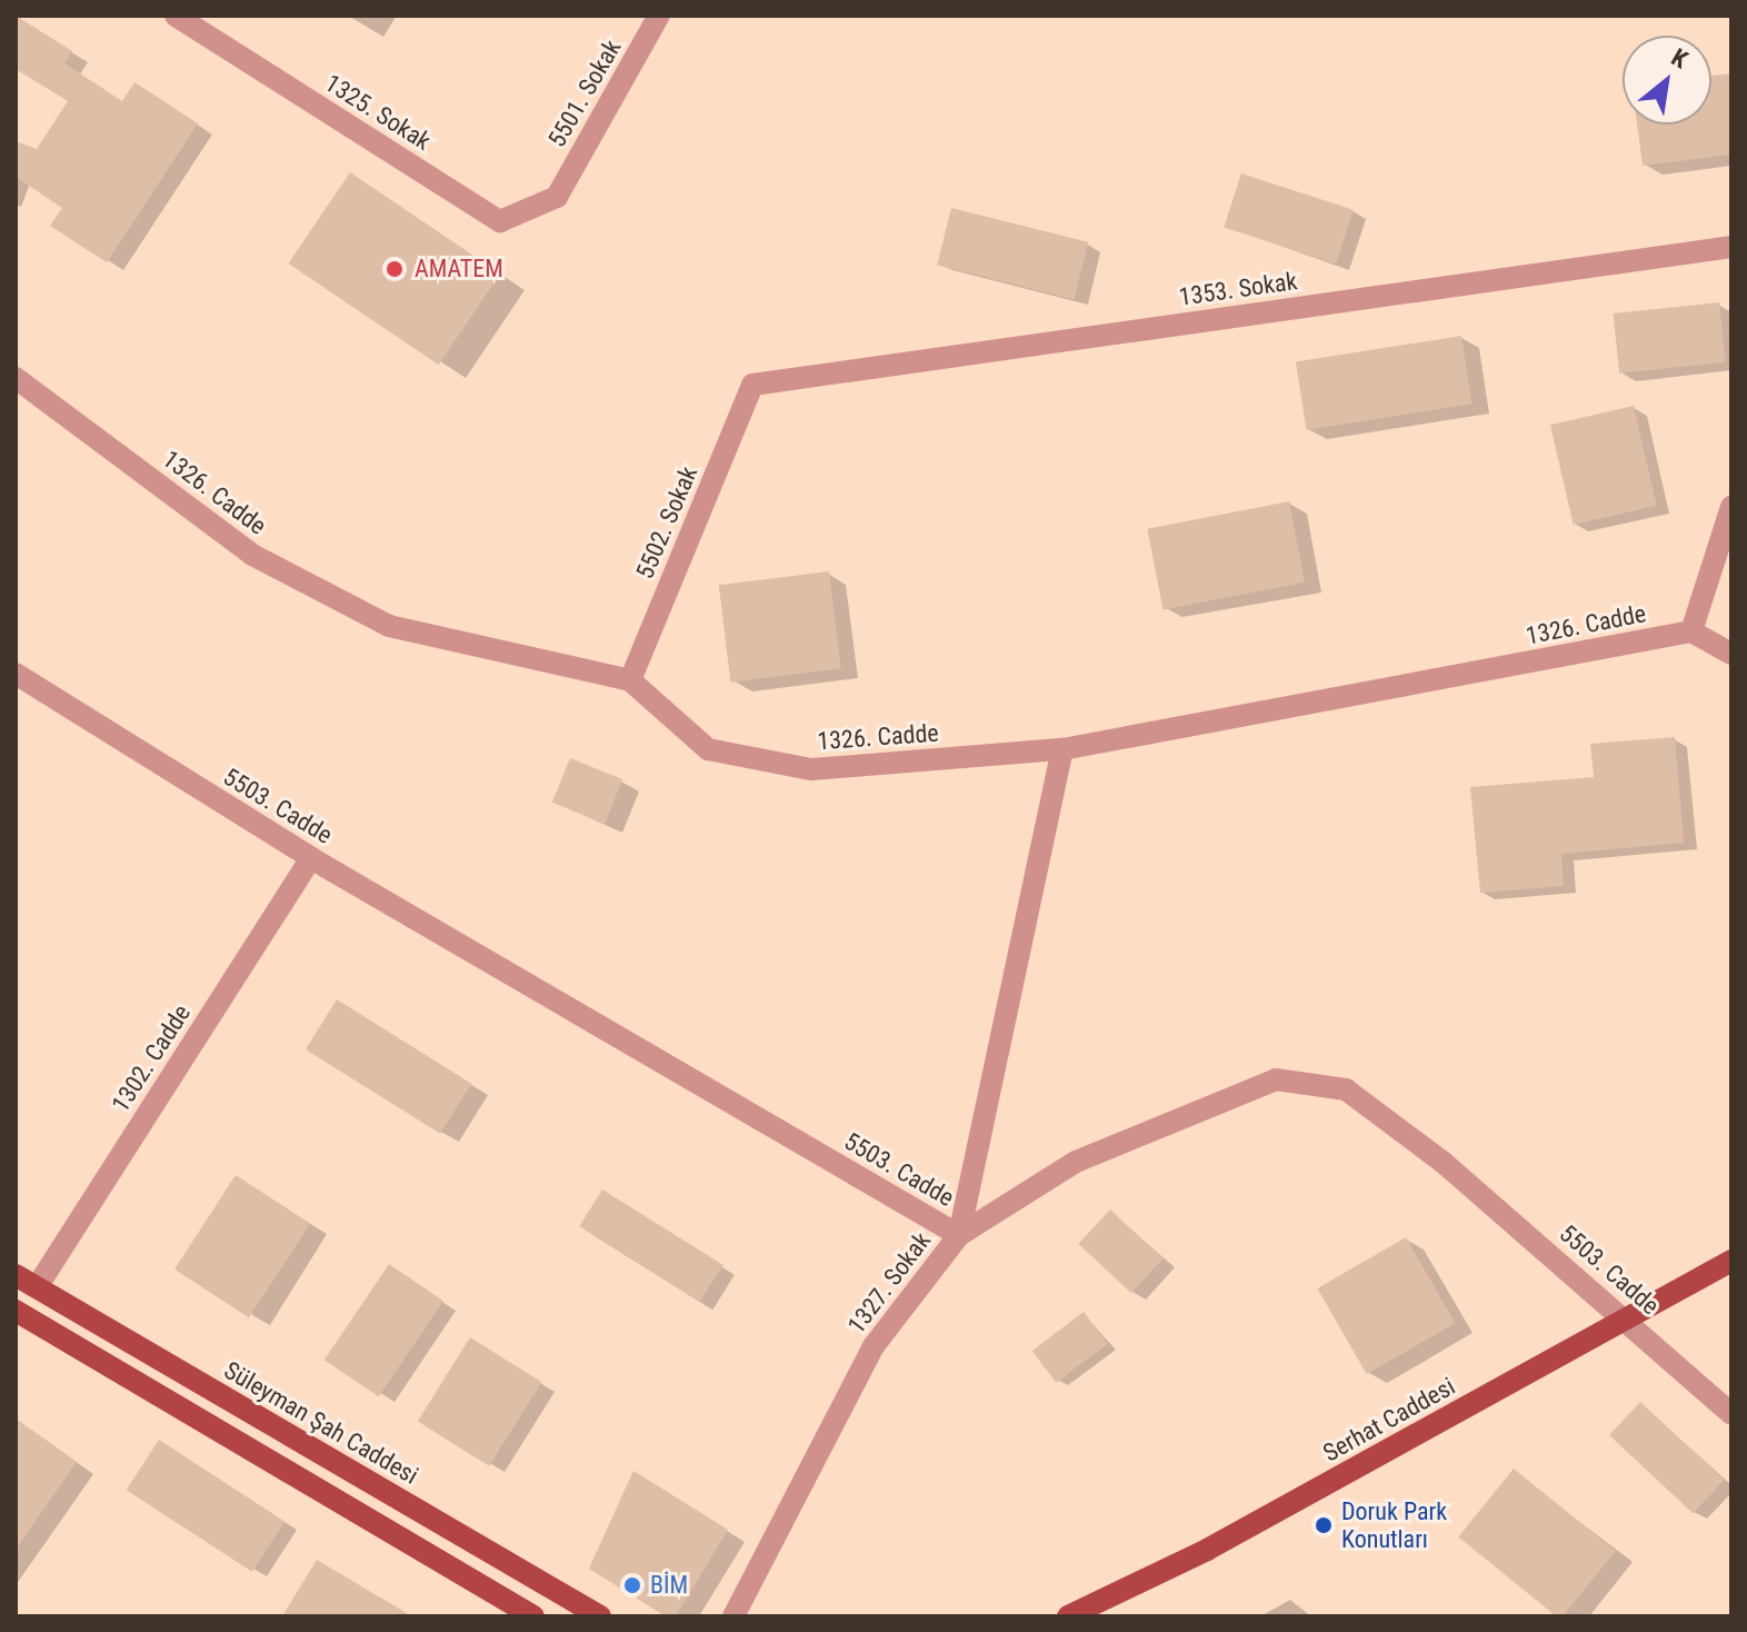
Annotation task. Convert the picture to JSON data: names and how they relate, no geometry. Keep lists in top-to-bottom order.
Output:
{
  "streets": {
    "main road": ["Serhat Caddesi", "Süleyman Şah Caddesi"],
    "street": [
      "5501. Sokak",
      "1325. Sokak",
      "1353. Sokak",
      "1326. Cadde",
      "5502. Sokak",
      "5503. Cadde",
      "1302. Cadde",
      "1327. Sokak"
    ]
  },
  "crossings": [
    ["5501. Sokak", "1325. Sokak"],
    ["1353. Sokak", "5502. Sokak"],
    ["1326. Cadde", "5502. Sokak"],
    ["1326. Cadde", "1327. Sokak"],
    ["5503. Cadde", "1302. Cadde"],
    ["5503. Cadde", "1327. Sokak"],
    ["5503. Cadde", "Serhat Caddesi"],
    ["1302. Cadde", "Süleyman Şah Caddesi"]
  ],
  "places": ["AMATEM", "Doruk Park Konutları", "BİM"],
  "north": "top right"
}
